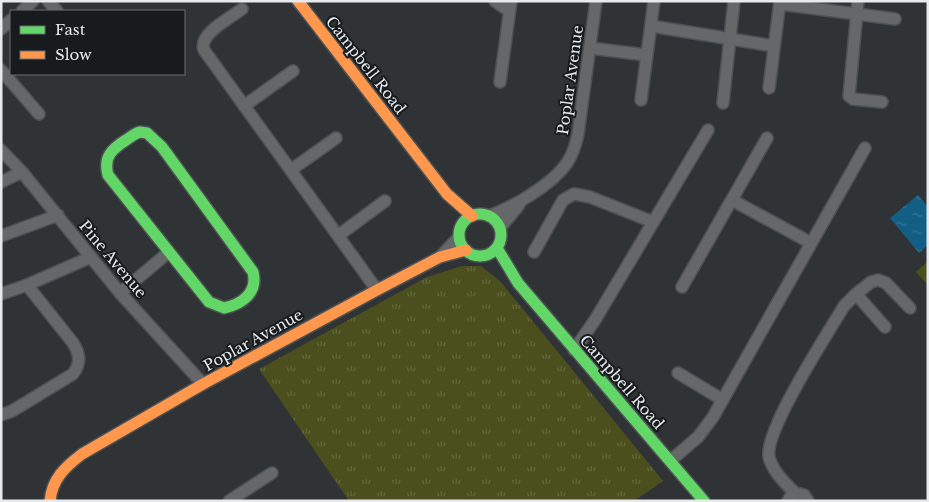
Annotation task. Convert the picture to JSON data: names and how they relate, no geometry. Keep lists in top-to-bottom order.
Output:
{
  "streets": {
    "street": ["Campbell Road", "Poplar Avenue", "Pine Avenue"]
  },
  "crossings": [
    ["Campbell Road", "Poplar Avenue"],
    ["Poplar Avenue", "Pine Avenue"]
  ],
  "legend": ["Fast", "Slow"]
}
